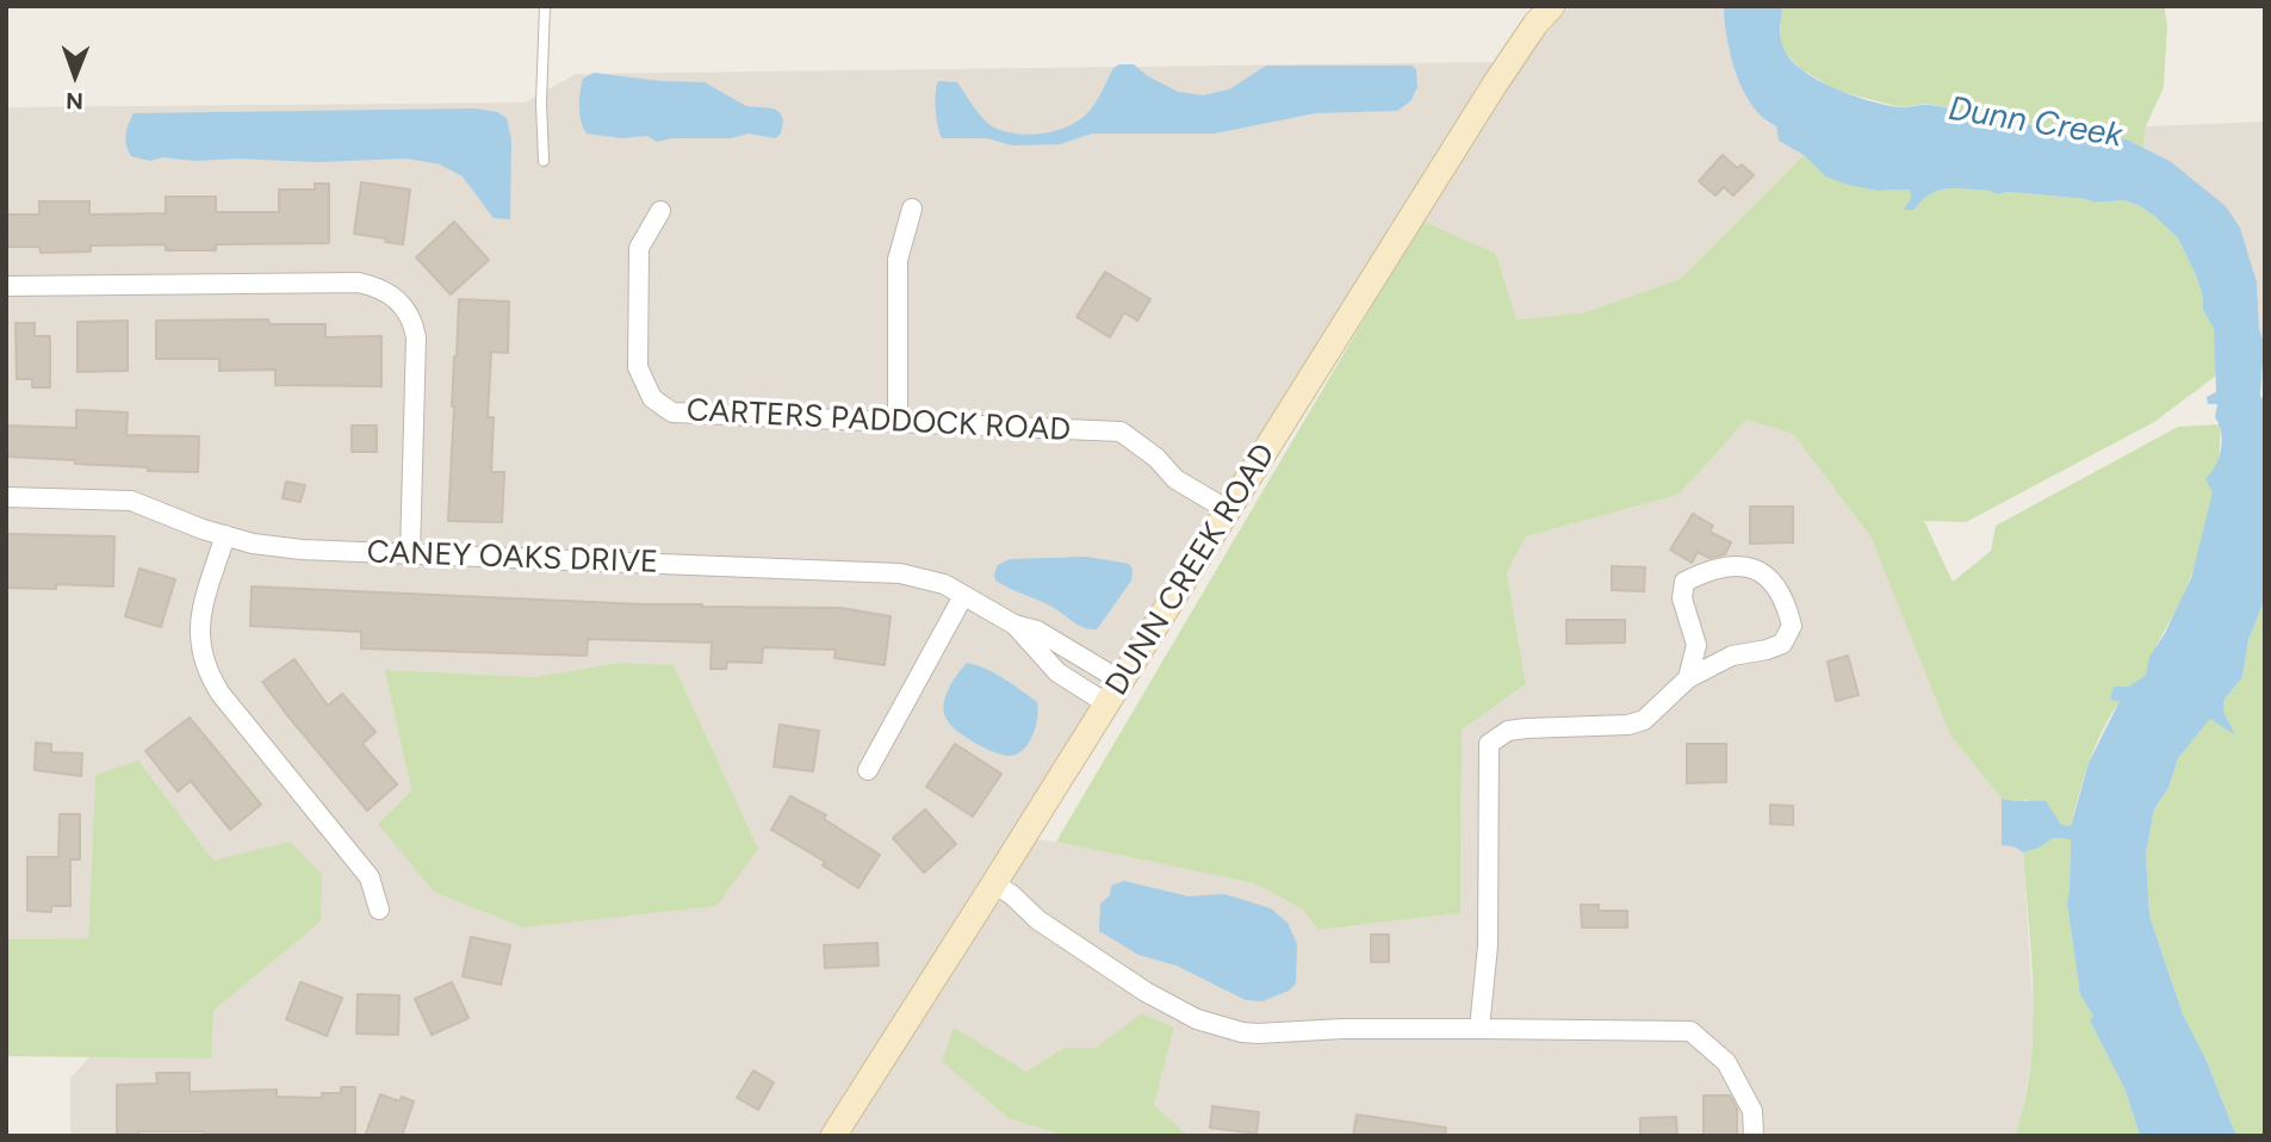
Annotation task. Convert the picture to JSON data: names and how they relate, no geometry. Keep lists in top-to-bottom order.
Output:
{
  "streets": {
    "street": ["CARTERS PADDOCK ROAD", "CANEY OAKS DRIVE", "DUNN CREEK ROAD"]
  },
  "crossings": [
    ["CARTERS PADDOCK ROAD", "DUNN CREEK ROAD"],
    ["CANEY OAKS DRIVE", "DUNN CREEK ROAD"]
  ],
  "water": ["Dunn Creek"],
  "north": "bottom"
}
